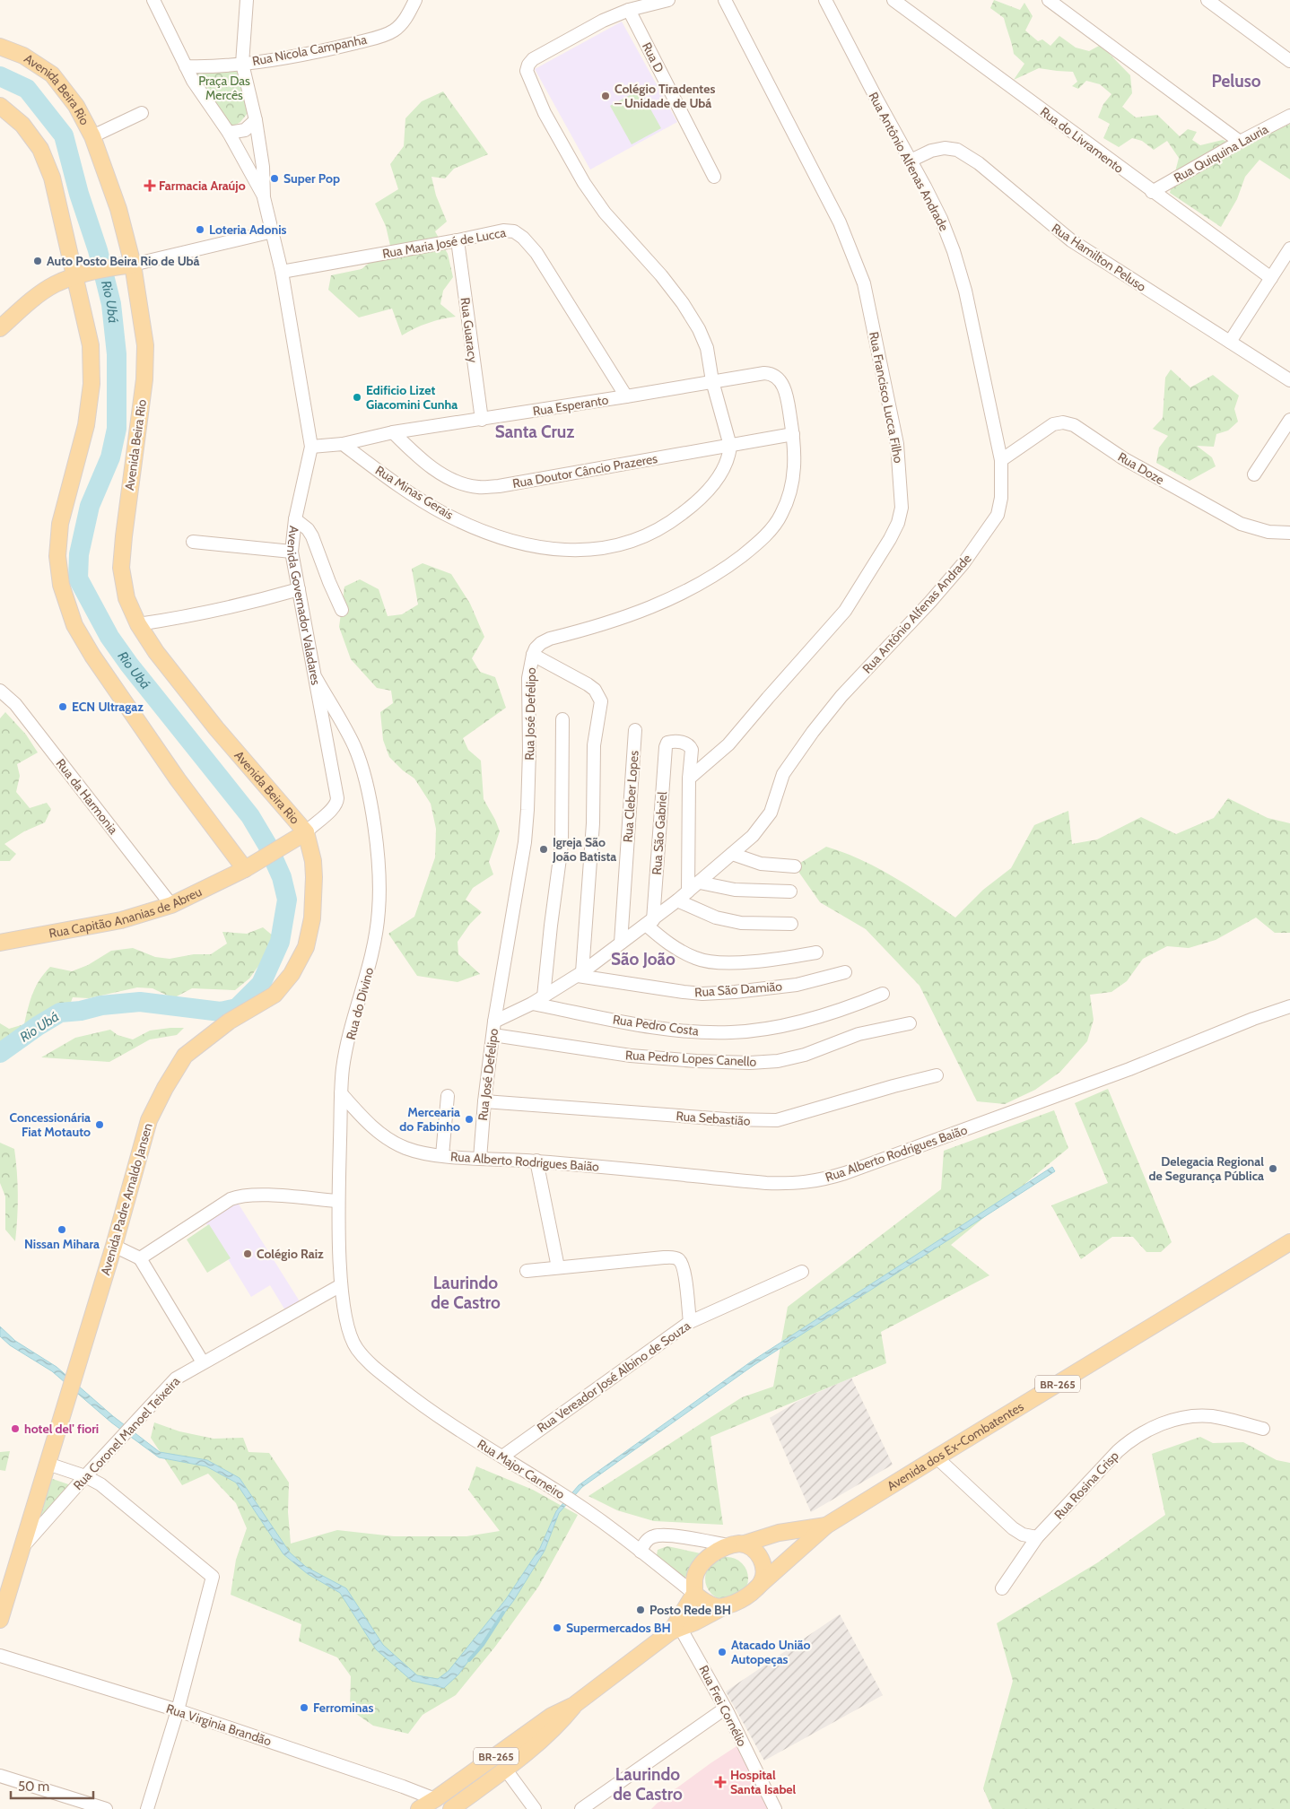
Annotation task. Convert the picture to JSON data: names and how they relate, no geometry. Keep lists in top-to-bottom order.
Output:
{
  "streets": {
    "main road": [
      "Avenida Beira Rio",
      "Rua Capitão Ananias de Abreu",
      "Avenida Padre Arnaldo Jansen",
      "BR-265",
      "Avenida dos Ex-Combatentes"
    ],
    "street": [
      "Rua Nicola Campanha",
      "Rua D",
      "Rua do Livramento",
      "Rua Quiquina Lauria",
      "Rua Antônio Alfenas Andrade",
      "Rua Maria José de Lucca",
      "Rua Hamilton Peluso",
      "Rua Guaracy",
      "Rua Francisco Lucca Filho",
      "Rua Esperanto",
      "Rua Doze",
      "Rua Doutor Câncio Prazeres",
      "Rua Minas Gerais",
      "Avenida Governador Valadares",
      "Rua José Defelipo",
      "Rua da Harmonia",
      "Rua Cleber Lopes",
      "Rua São Gabriel",
      "Rua São Damião",
      "Rua do Divino",
      "Rua Pedro Costa",
      "Rua Pedro Lopes Canello",
      "Rua Sebastião",
      "Rua Alberto Rodrigues Baião",
      "Rua Vereador José Albino de Souza",
      "Rua Coronel Manoel Teixeira",
      "Rua Major Carneiro",
      "Rua Rosina Crisp",
      "Rua Frei Cornélio",
      "Rua Virginia Brandão"
    ]
  },
  "crossings": [
    ["Avenida Beira Rio", "Avenida Governador Valadares"],
    ["Avenida Beira Rio", "Rua Capitão Ananias de Abreu"],
    ["Avenida Beira Rio", "Avenida Padre Arnaldo Jansen"],
    ["Rua do Livramento", "Rua Quiquina Lauria"],
    ["Rua Antônio Alfenas Andrade", "Rua Hamilton Peluso"],
    ["Rua Antônio Alfenas Andrade", "Rua Doze"],
    ["Rua Antônio Alfenas Andrade", "Rua José Defelipo"],
    ["Rua Antônio Alfenas Andrade", "Rua Cleber Lopes"],
    ["Rua Antônio Alfenas Andrade", "Rua São Gabriel"],
    ["Rua Antônio Alfenas Andrade", "Rua São Damião"],
    ["Rua Antônio Alfenas Andrade", "Rua Pedro Costa"],
    ["Rua Maria José de Lucca", "Rua Guaracy"],
    ["Rua Maria José de Lucca", "Rua Esperanto"],
    ["Rua Maria José de Lucca", "Avenida Governador Valadares"],
    ["Rua Guaracy", "Rua Esperanto"],
    ["Rua Francisco Lucca Filho", "Rua São Gabriel"],
    ["Rua Esperanto", "Rua Doutor Câncio Prazeres"],
    ["Rua Esperanto", "Rua Minas Gerais"],
    ["Rua Esperanto", "Rua José Defelipo"],
    ["Rua Doutor Câncio Prazeres", "Rua Minas Gerais"],
    ["Rua Doutor Câncio Prazeres", "Rua José Defelipo"],
    ["Avenida Governador Valadares", "Rua Capitão Ananias de Abreu"],
    ["Avenida Governador Valadares", "Rua do Divino"],
    ["Avenida Governador Valadares", "Avenida Padre Arnaldo Jansen"],
    ["Rua José Defelipo", "Rua Pedro Lopes Canello"],
    ["Rua José Defelipo", "Rua Sebastião"],
    ["Rua José Defelipo", "Rua Alberto Rodrigues Baião"],
    ["Rua da Harmonia", "Rua Capitão Ananias de Abreu"],
    ["Rua Capitão Ananias de Abreu", "Avenida Padre Arnaldo Jansen"],
    ["Rua do Divino", "Rua Alberto Rodrigues Baião"],
    ["Rua do Divino", "Rua Coronel Manoel Teixeira"],
    ["Rua do Divino", "Rua Major Carneiro"],
    ["Avenida Padre Arnaldo Jansen", "Rua Coronel Manoel Teixeira"],
    ["Rua Vereador José Albino de Souza", "Rua Major Carneiro"],
    ["BR-265", "Avenida dos Ex-Combatentes"],
    ["BR-265", "Rua Major Carneiro"],
    ["BR-265", "Rua Frei Cornélio"],
    ["BR-265", "Rua Virginia Brandão"],
    ["Avenida dos Ex-Combatentes", "Rua Major Carneiro"]
  ],
  "districts": [
    "Peluso",
    "Santa Cruz",
    "São João",
    "Laurindo de Castro",
    "Laurindo de Castro"
  ],
  "water": ["Rio Ubá"],
  "parks": ["Praça Das Mercês"],
  "places": {
    "other": [
      "Colégio Tiradentes – Unidade de Ubá",
      "Super Pop",
      "Loteria Adonis",
      "Auto Posto Beira Rio de Ubá",
      "Edificio Lizet Giacomini Cunha",
      "ECN Ultragaz",
      "Igreja São João Batista",
      "Mercearia do Fabinho",
      "Concessionária Fiat Motauto",
      "Delegacia Regional de Segurança Pública",
      "Nissan Mihara",
      "Colégio Raiz",
      "hotel del' fiori",
      "Posto Rede BH",
      "Supermercados BH",
      "Atacado União Autopeças",
      "Ferrominas"
    ],
    "health": ["Farmacia Araújo", "Hospital Santa Isabel"]
  },
  "scale_bar": "50 m"
}
